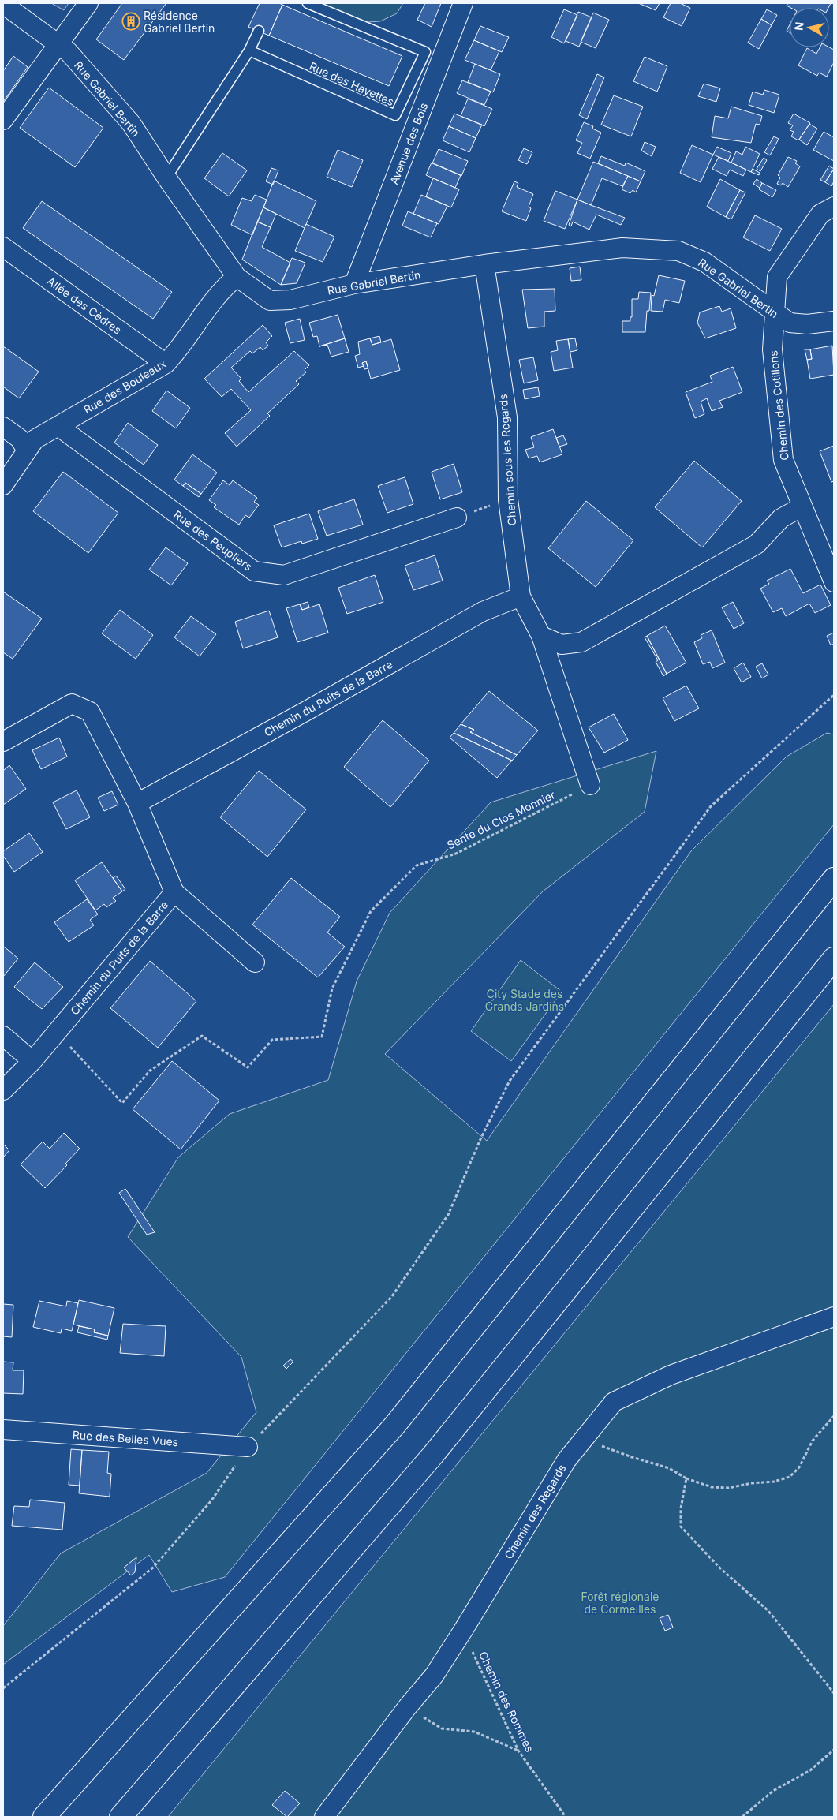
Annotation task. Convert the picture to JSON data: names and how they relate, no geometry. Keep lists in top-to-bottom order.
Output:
{
  "streets": {
    "street": [
      "Rue Gabriel Bertin",
      "Avenue des Bois",
      "Allée des Cèdres",
      "Rue des Bouleaux",
      "Chemin des Cotillons",
      "Chemin sous les Regards",
      "Rue des Peupliers",
      "Chemin du Puits de la Barre",
      "Rue des Belles Vues",
      "Chemin des Regards"
    ],
    "lane": ["Rue des Hayettes"],
    "path": ["Sente du Clos Monnier", "Chemin des Rommes"]
  },
  "crossings": [
    ["Rue Gabriel Bertin", "Avenue des Bois"],
    ["Rue Gabriel Bertin", "Rue des Bouleaux"],
    ["Rue Gabriel Bertin", "Chemin des Cotillons"],
    ["Rue Gabriel Bertin", "Chemin sous les Regards"],
    ["Allée des Cèdres", "Rue des Bouleaux"],
    ["Rue des Bouleaux", "Rue des Peupliers"],
    ["Chemin sous les Regards", "Chemin du Puits de la Barre"],
    ["Chemin sous les Regards", "Sente du Clos Monnier"],
    ["Chemin du Puits de la Barre", "Sente du Clos Monnier"],
    ["Chemin des Regards", "Chemin des Rommes"]
  ],
  "parks": ["City Stade des Grands Jardins", "Forêt régionale de Cormeilles"],
  "places": {
    "building": ["Résidence Gabriel Bertin"]
  },
  "north": "left"
}
